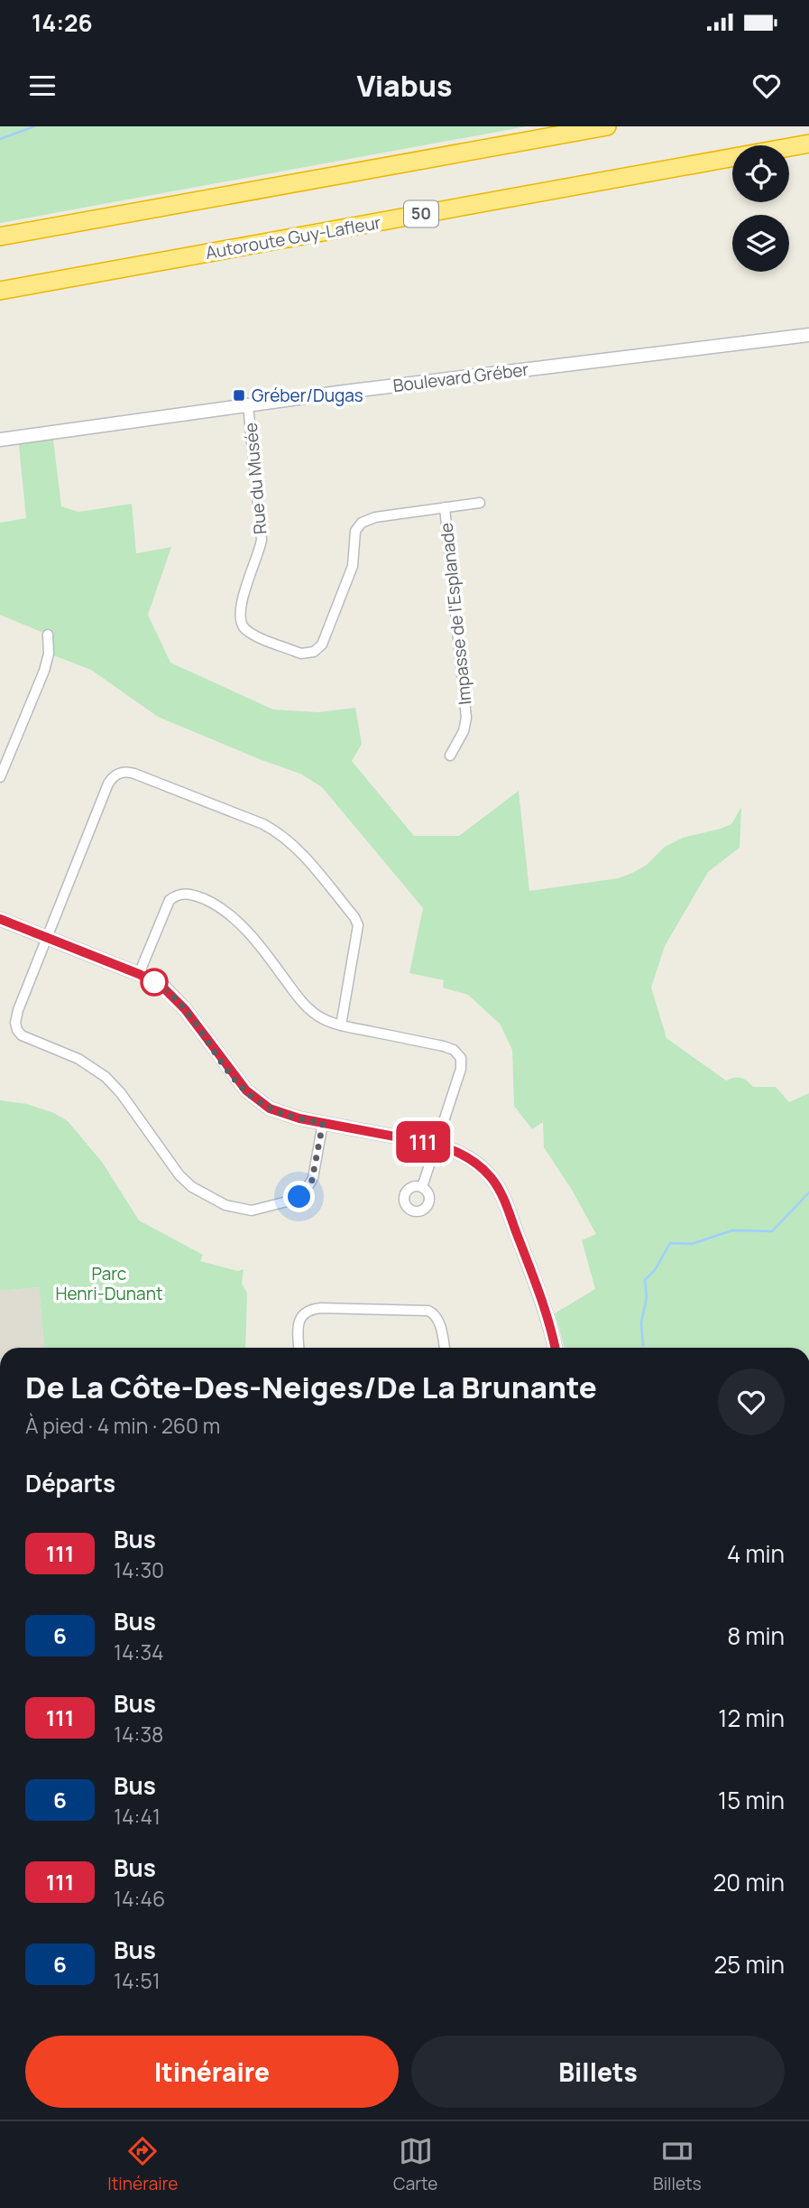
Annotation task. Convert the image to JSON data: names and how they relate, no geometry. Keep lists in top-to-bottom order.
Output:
{
  "streets": {
    "highway": ["50", "Autoroute Guy-Lafleur"],
    "street": ["Boulevard Gréber", "Rue du Musée", "Impasse de l'Esplanade"]
  },
  "crossings": [
    ["Boulevard Gréber", "Rue du Musée"],
    ["Rue du Musée", "Impasse de l'Esplanade"]
  ],
  "parks": ["Parc Henri-Dunant"],
  "places": {
    "transit": ["Gréber/Dugas"]
  },
  "lines": ["bus line 111"],
  "page": {
    "status": "14:26",
    "header": "Viabus",
    "on_map": "111",
    "heading": [
      ["De La Côte-Des-Neiges/De La Brunante", "À pied · 4 min · 260 m"],
      "Départs"
    ],
    "list": [
      {
        "mark": "111",
        "name": "Bus",
        "note": "14:30",
        "value": "4 min"
      },
      {
        "mark": "6",
        "name": "Bus",
        "note": "14:34",
        "value": "8 min"
      },
      {
        "mark": "111",
        "name": "Bus",
        "note": "14:38",
        "value": "12 min"
      },
      {
        "mark": "6",
        "name": "Bus",
        "note": "14:41",
        "value": "15 min"
      },
      {
        "mark": "111",
        "name": "Bus",
        "note": "14:46",
        "value": "20 min"
      },
      {
        "mark": "6",
        "name": "Bus",
        "note": "14:51",
        "value": "25 min"
      }
    ],
    "buttons": ["Itinéraire", "Billets"],
    "tabs": ["Itinéraire", "Carte", "Billets"]
  }
}
